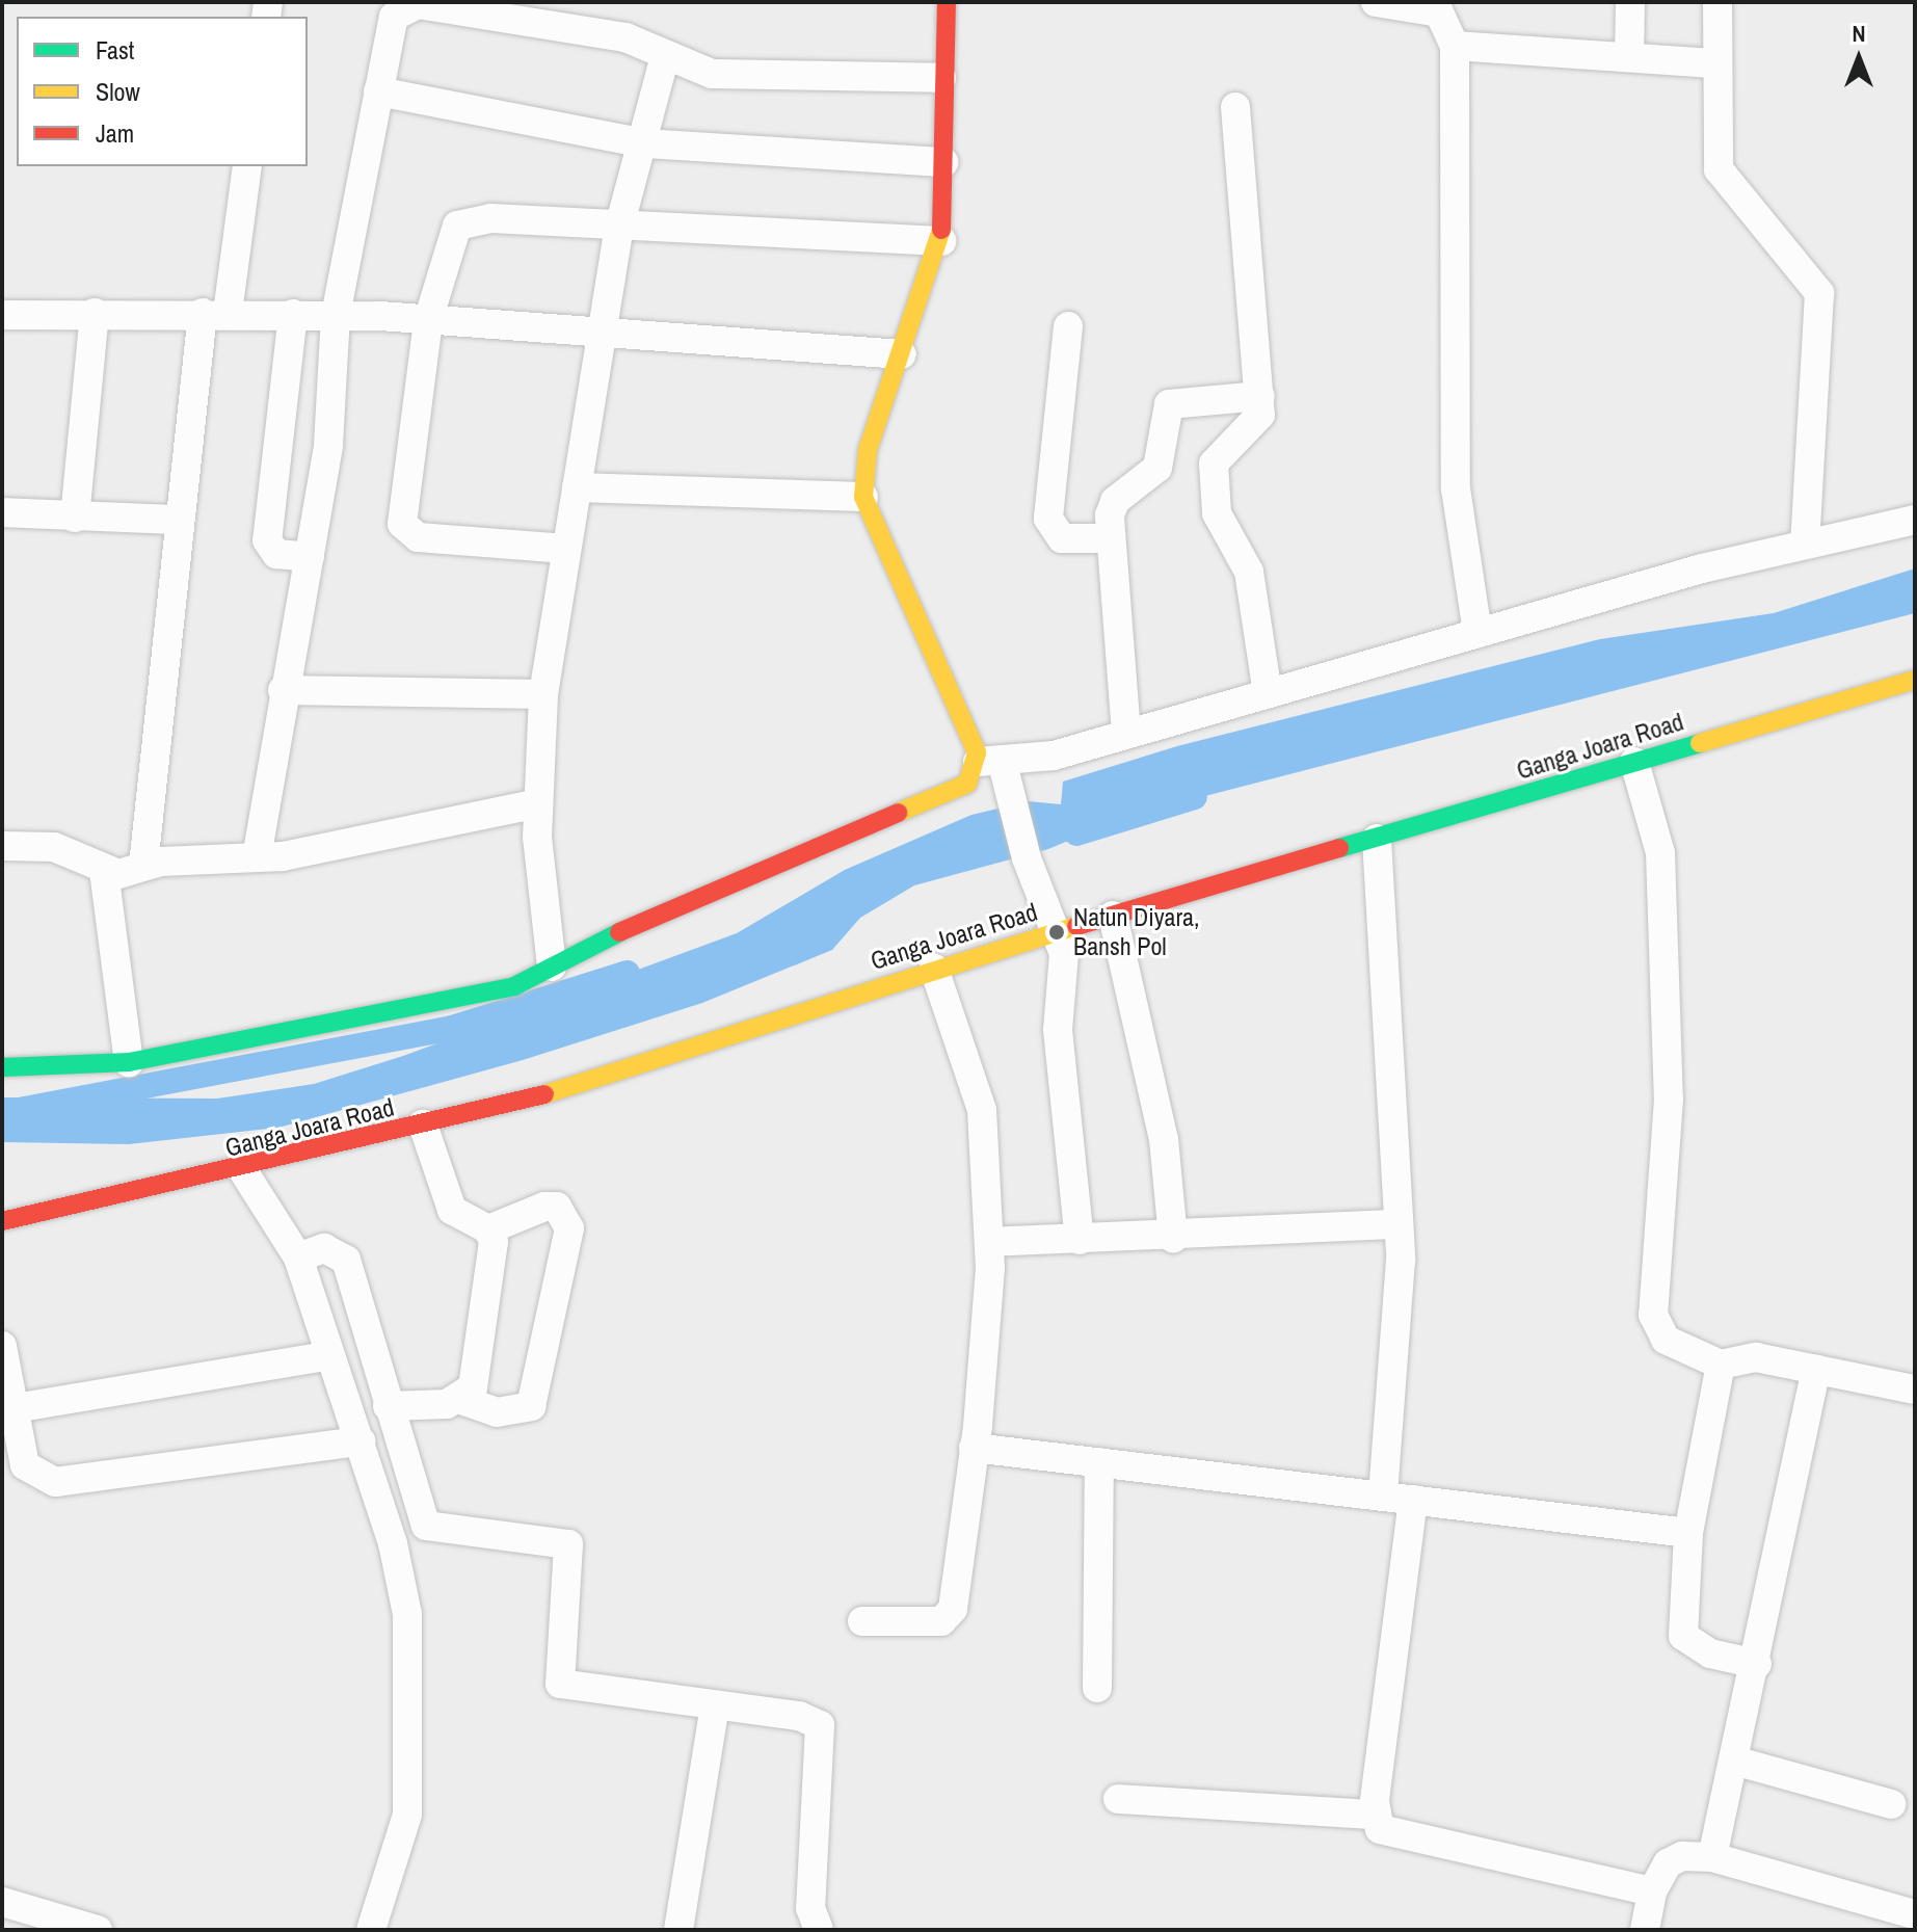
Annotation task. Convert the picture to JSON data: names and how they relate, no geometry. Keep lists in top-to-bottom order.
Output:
{
  "streets": {
    "main road": ["Ganga Joara Road"]
  },
  "places": ["Natun Diyara, Bansh Pol"],
  "legend": ["Fast", "Slow", "Jam"],
  "north": "top"
}
